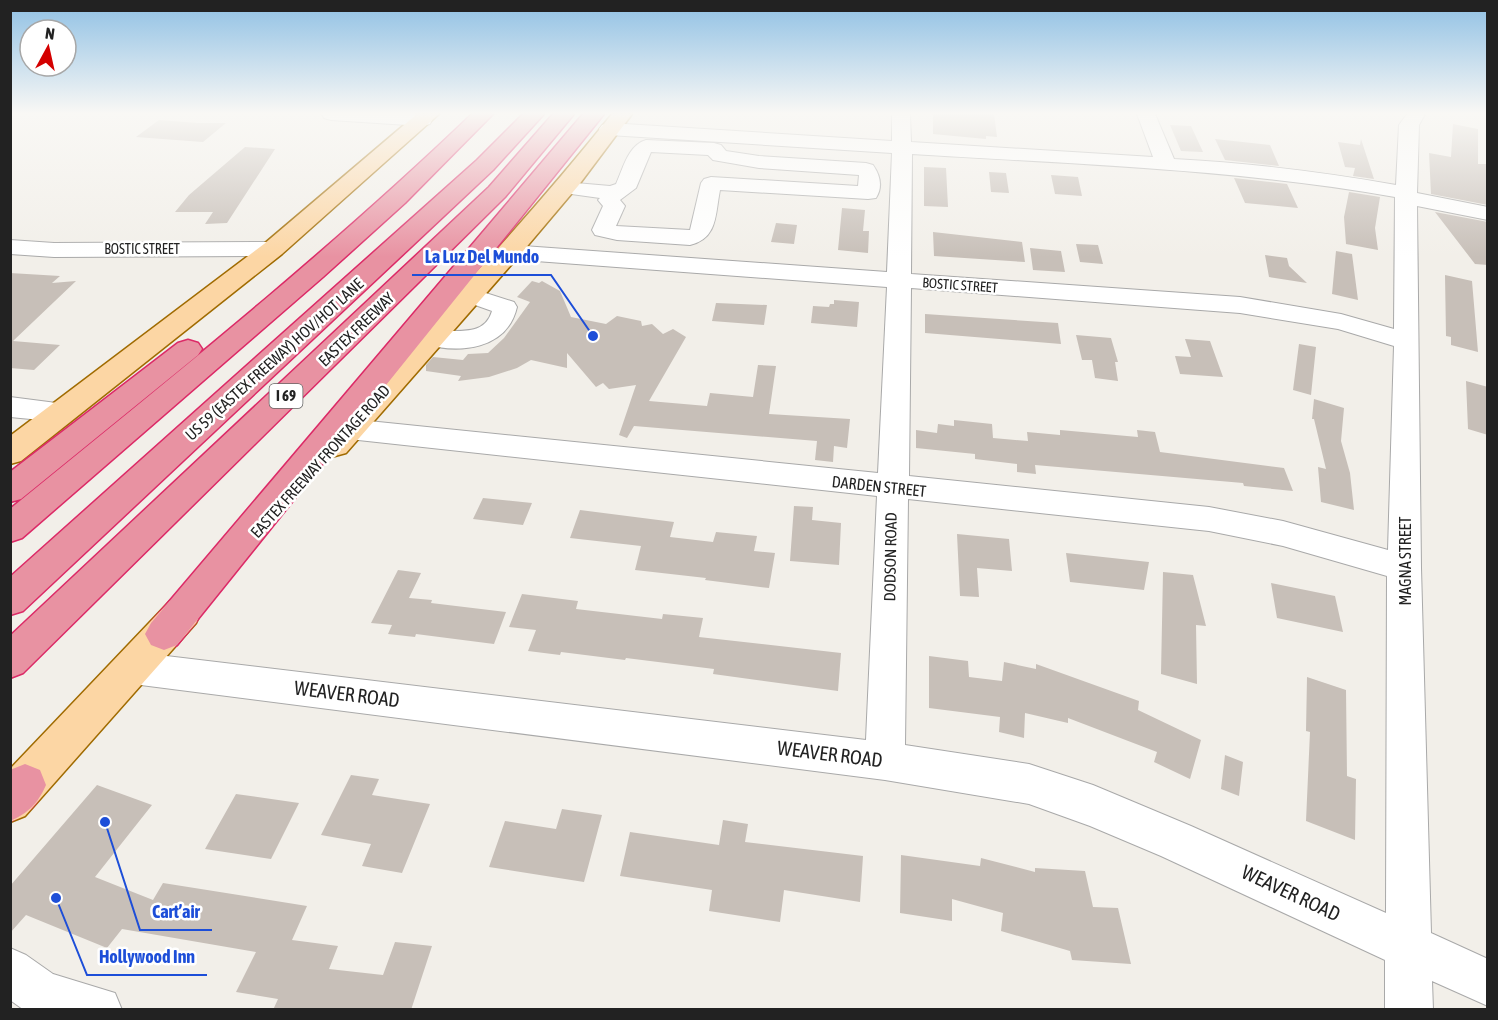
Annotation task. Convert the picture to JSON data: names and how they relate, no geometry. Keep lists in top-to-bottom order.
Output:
{
  "streets": {
    "highway": ["EASTEX FREEWAY", "US 59 (EASTEX FREEWAY) HOV/HOT LANE", "I 69"],
    "main road": ["EASTEX FREEWAY FRONTAGE ROAD"],
    "street": [
      "BOSTIC STREET",
      "DARDEN STREET",
      "DODSON ROAD",
      "MAGNA STREET",
      "WEAVER ROAD"
    ]
  },
  "crossings": [
    ["BOSTIC STREET", "EASTEX FREEWAY FRONTAGE ROAD"],
    ["BOSTIC STREET", "DODSON ROAD"],
    ["BOSTIC STREET", "MAGNA STREET"],
    ["EASTEX FREEWAY FRONTAGE ROAD", "DARDEN STREET"],
    ["EASTEX FREEWAY FRONTAGE ROAD", "WEAVER ROAD"],
    ["DARDEN STREET", "DODSON ROAD"],
    ["DARDEN STREET", "MAGNA STREET"],
    ["DODSON ROAD", "WEAVER ROAD"],
    ["MAGNA STREET", "WEAVER ROAD"]
  ],
  "places": ["La Luz Del Mundo", "Cart’air", "Hollywood Inn"],
  "north": "top"
}
